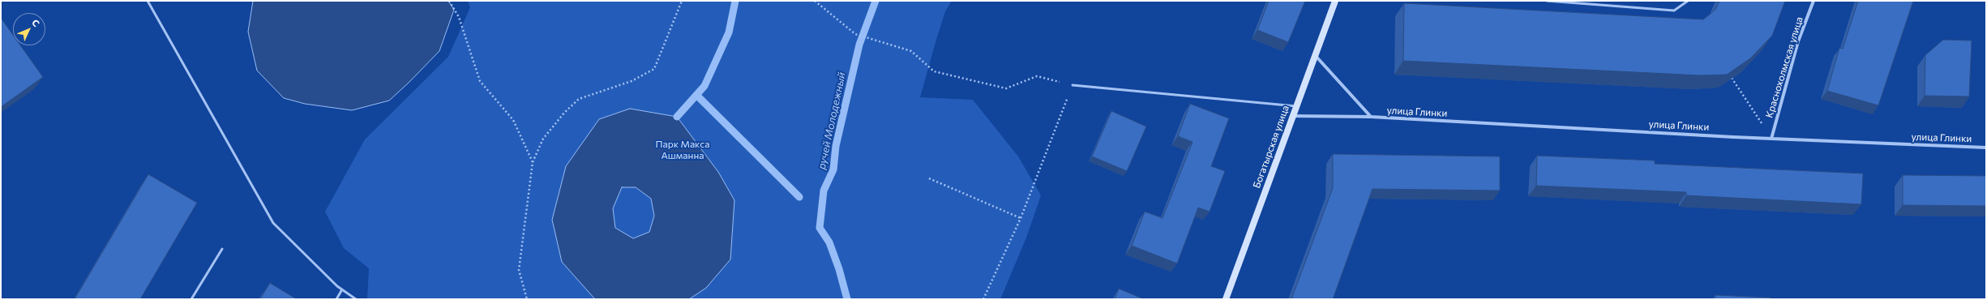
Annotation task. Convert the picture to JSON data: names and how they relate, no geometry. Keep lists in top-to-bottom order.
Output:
{
  "streets": {
    "street": ["Краснохолмская улица", "улица Глинки", "Богатырская улица"]
  },
  "crossings": [
    ["Краснохолмская улица", "улица Глинки"],
    ["улица Глинки", "Богатырская улица"]
  ],
  "water": ["ручей Молодежный"],
  "parks": ["Парк Макса Ашманна"],
  "north": "top right"
}
